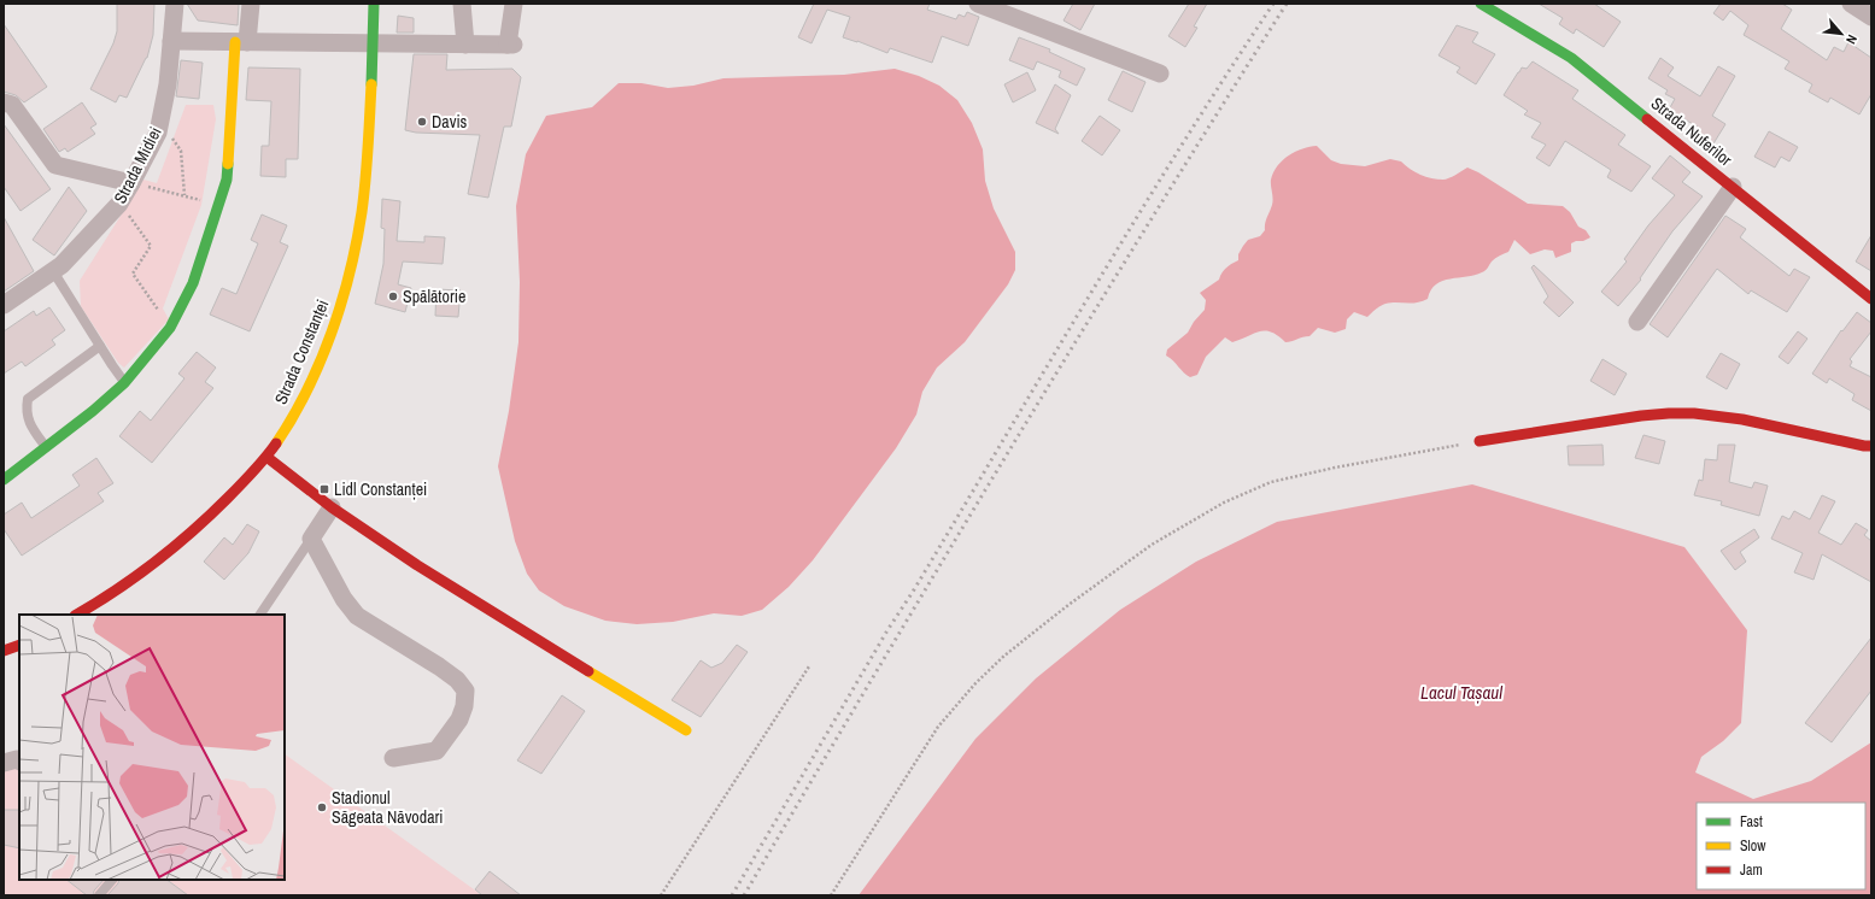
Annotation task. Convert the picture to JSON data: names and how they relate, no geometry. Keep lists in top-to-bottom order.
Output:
{
  "streets": {
    "street": ["Strada Nuferilor", "Strada Midiei", "Strada Constanței"]
  },
  "water": ["Lacul Tașaul"],
  "places": {
    "other": ["Davis", "Spălătorie", "Stadionul Săgeata Năvodari"],
    "transit": ["Lidl Constanței"]
  },
  "legend": ["Fast", "Slow", "Jam"],
  "north": "bottom right"
}
